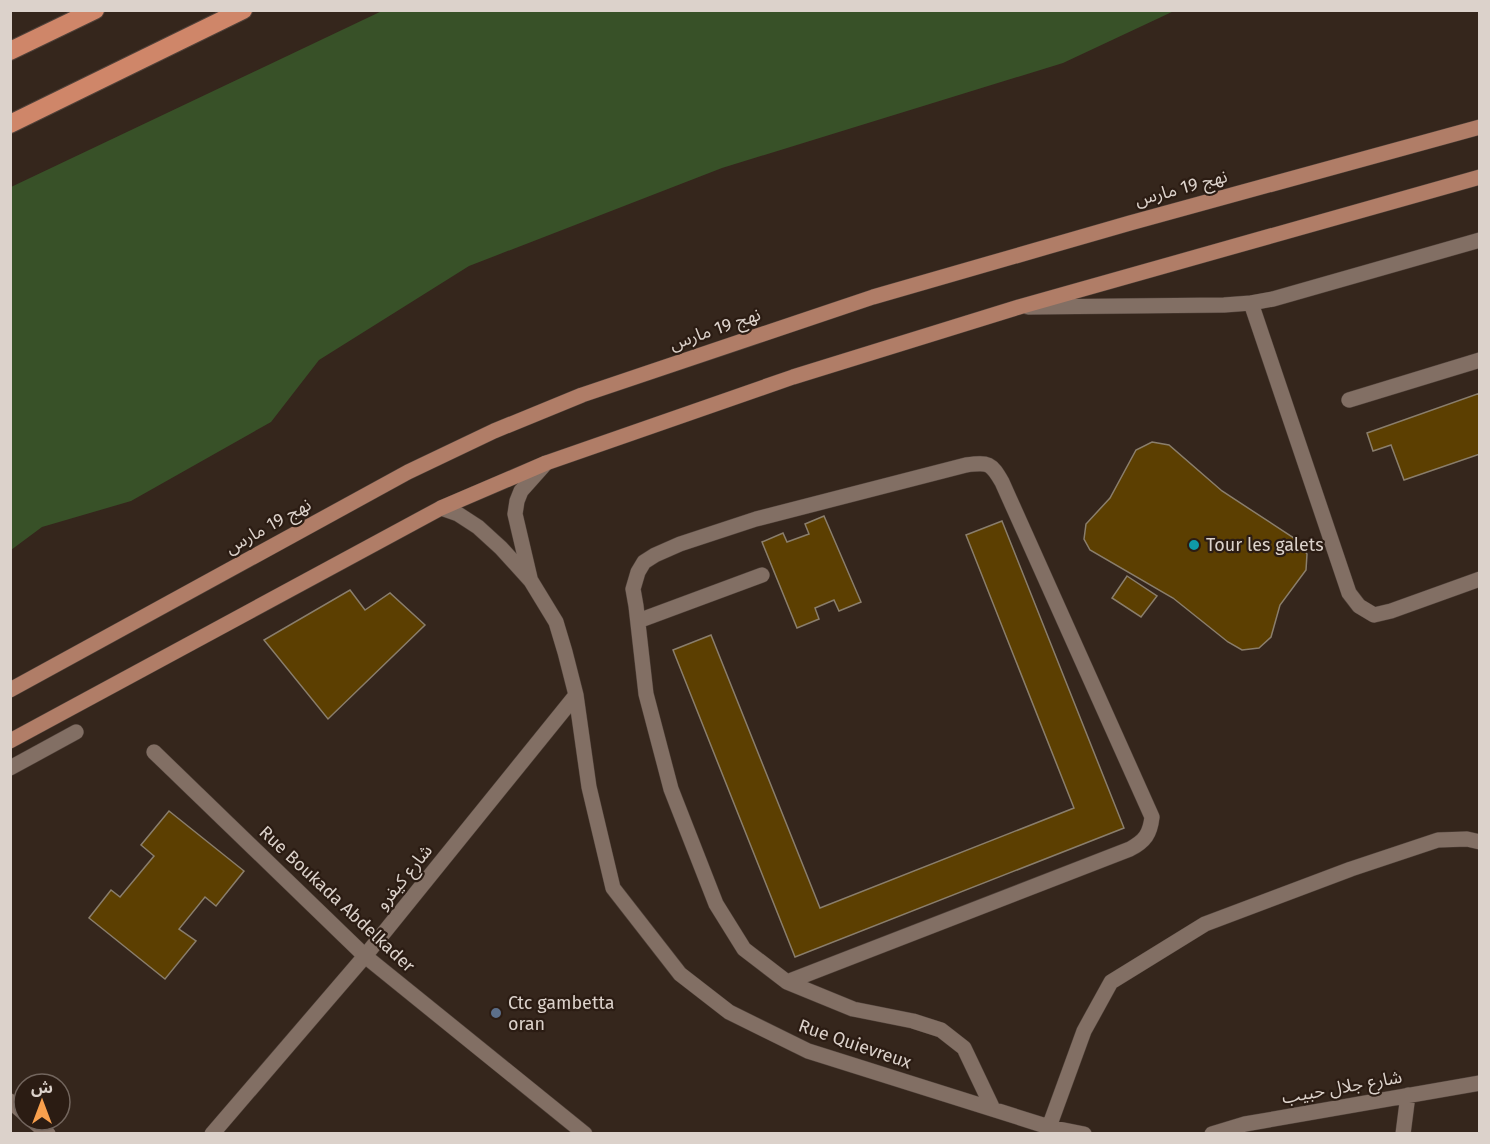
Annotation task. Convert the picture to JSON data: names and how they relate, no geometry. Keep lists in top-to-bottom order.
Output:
{
  "streets": {
    "main road": ["نهج 19 مارس"],
    "street": [
      "شارع كيفرو",
      "Rue Boukada Abdelkader",
      "Rue Quievreux",
      "شارع جلال حبيب"
    ]
  },
  "crossings": [
    ["شارع كيفرو", "Rue Boukada Abdelkader"],
    ["شارع كيفرو", "Rue Quievreux"]
  ],
  "places": ["Tour les galets", "Ctc gambetta oran"],
  "north": "top"
}
